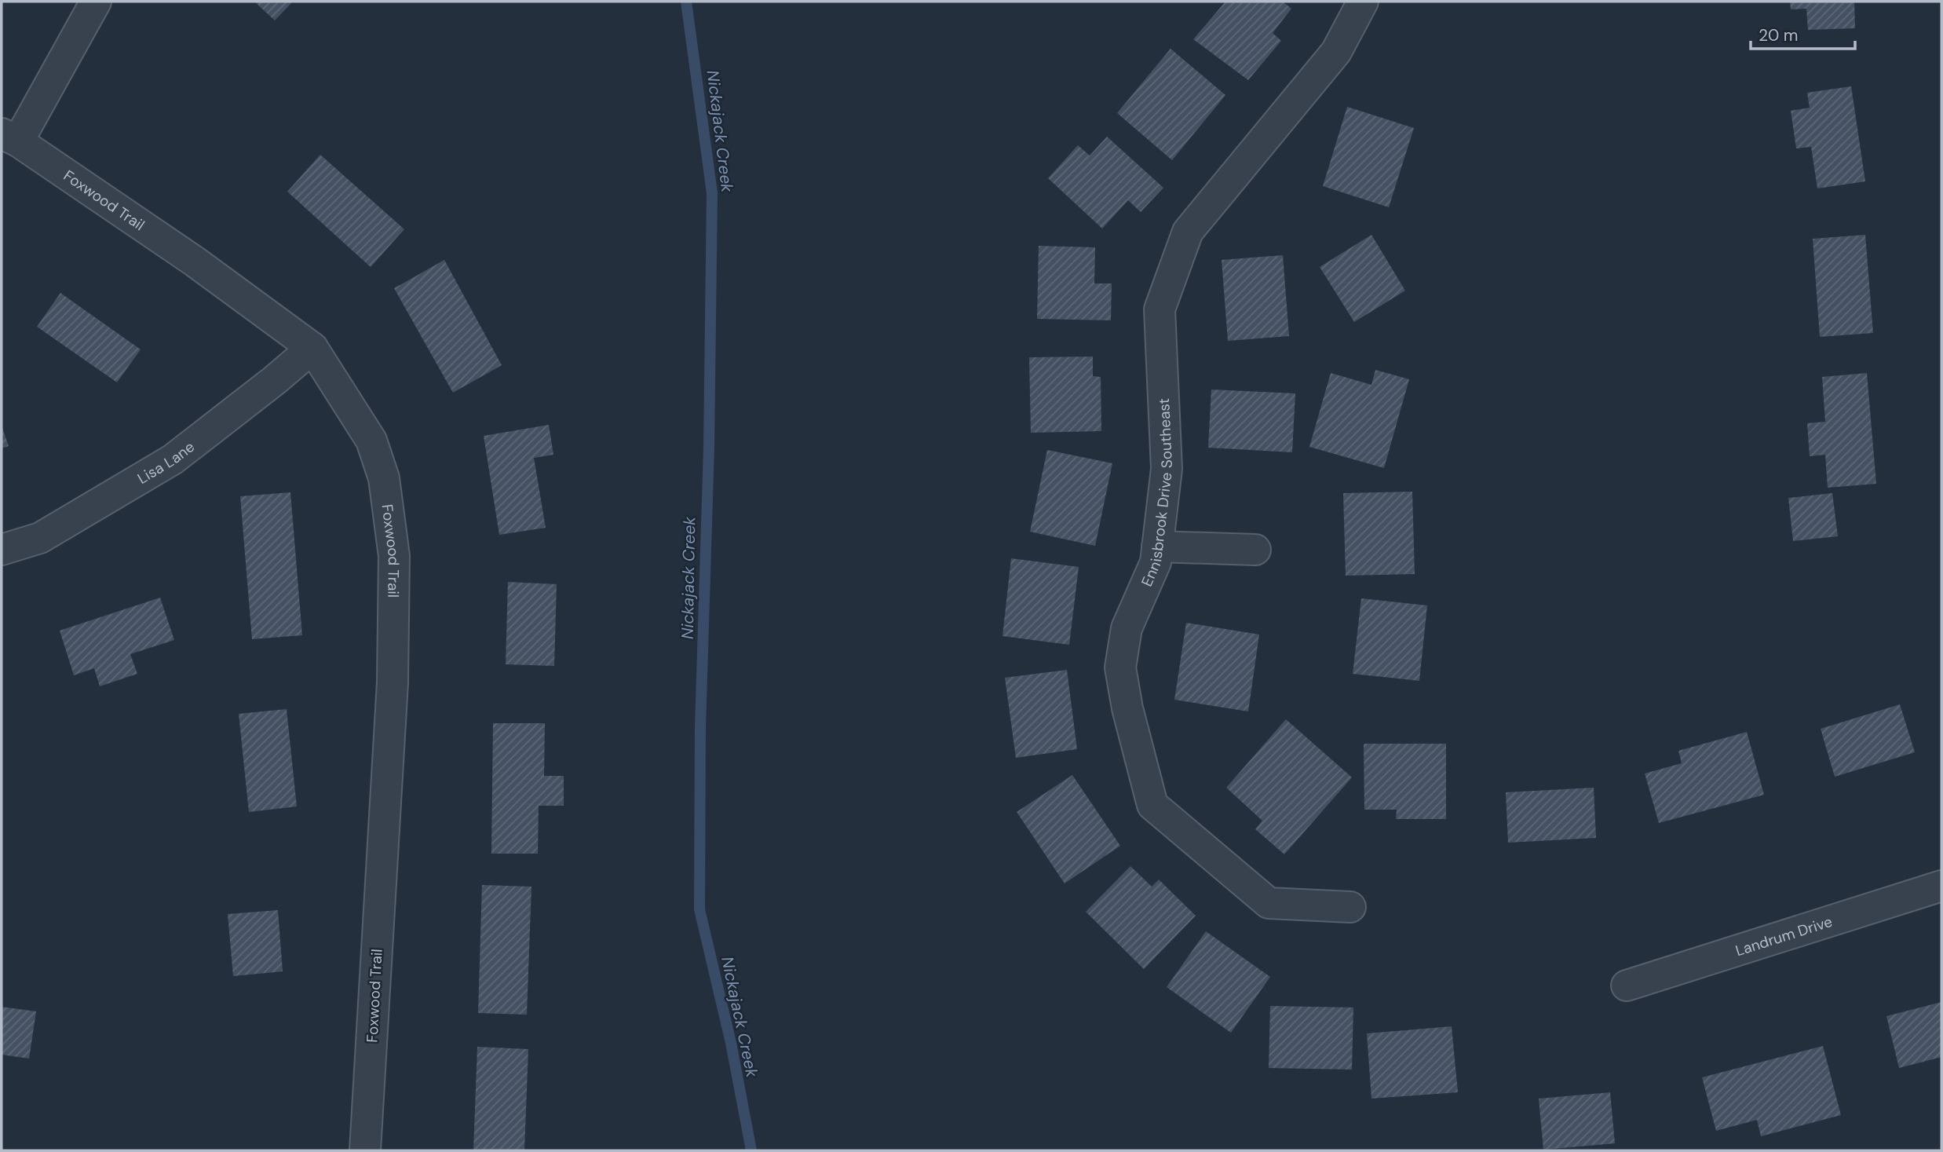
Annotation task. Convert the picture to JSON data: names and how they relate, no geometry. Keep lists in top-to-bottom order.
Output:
{
  "streets": {
    "street": [
      "Foxwood Trail",
      "Lisa Lane",
      "Ennisbrook Drive Southeast",
      "Landrum Drive"
    ]
  },
  "crossings": [
    ["Foxwood Trail", "Lisa Lane"]
  ],
  "water": ["Nickajack Creek"],
  "scale_bar": "20 m"
}
